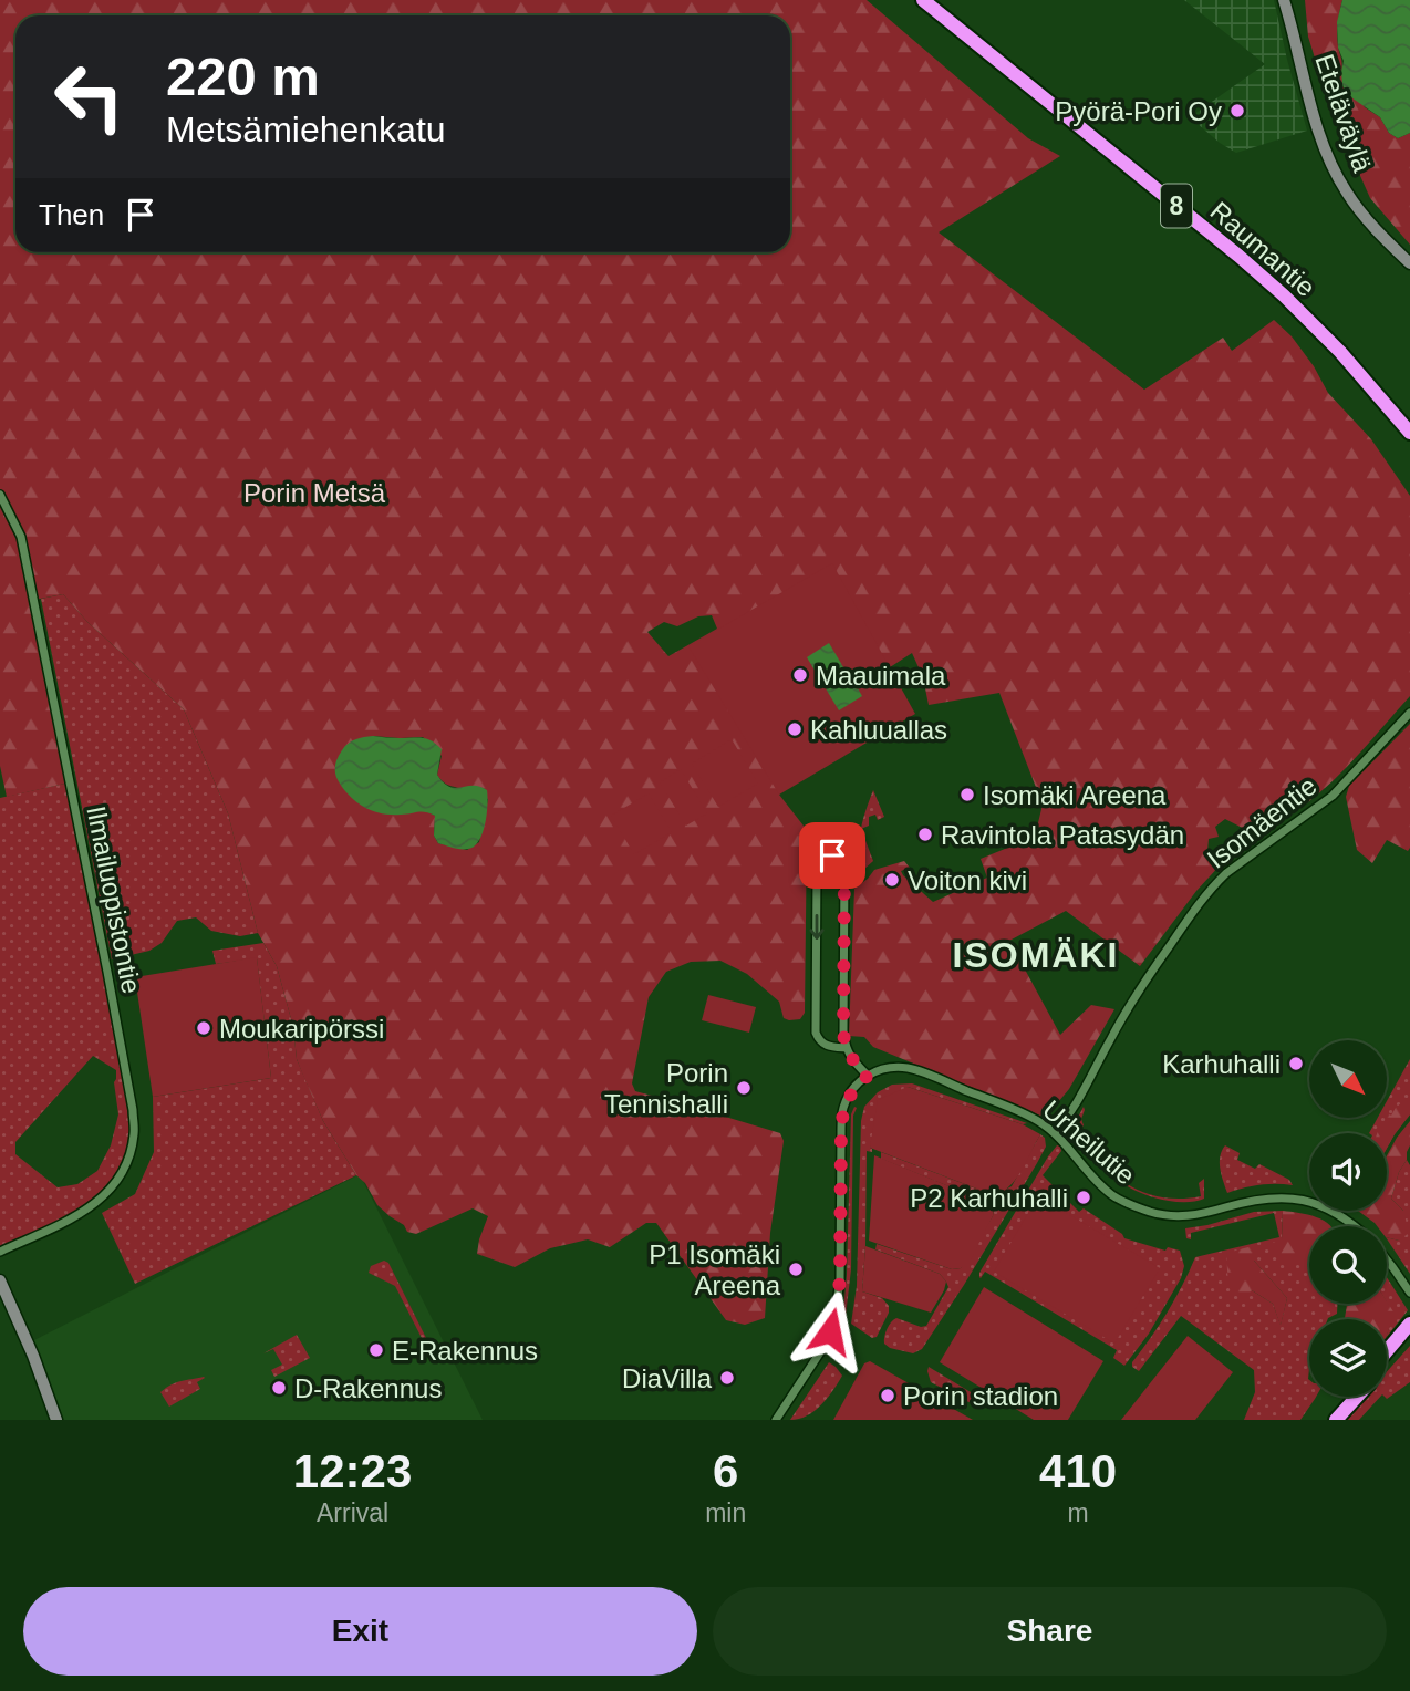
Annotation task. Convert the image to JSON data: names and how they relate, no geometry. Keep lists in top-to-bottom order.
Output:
{
  "streets": {
    "highway": ["8", "Raumantie"],
    "main road": ["Eteläväylä"],
    "street": ["Isomäentie", "Ilmailuopistontie", "Urheilutie"]
  },
  "crossings": [
    ["Isomäentie", "Urheilutie"]
  ],
  "districts": ["ISOMÄKI"],
  "parks": ["Porin Metsä"],
  "places": [
    "Pyörä-Pori Oy",
    "Maauimala",
    "Kahluuallas",
    "Isomäki Areena",
    "Ravintola Patasydän",
    "Voiton kivi",
    "Moukaripörssi",
    "Karhuhalli",
    "Porin Tennishalli",
    "P2 Karhuhalli",
    "P1 Isomäki Areena",
    "E-Rakennus",
    "DiaVilla",
    "D-Rakennus",
    "Porin stadion"
  ],
  "north": "bottom right",
  "page": {
    "turn": ["220 m", "Metsämiehenkatu"],
    "then": "Then",
    "eta": [
      "12:23",
      "Arrival",
      "6",
      "min",
      "410",
      "m"
    ],
    "buttons": ["Exit", "Share"]
  }
}
